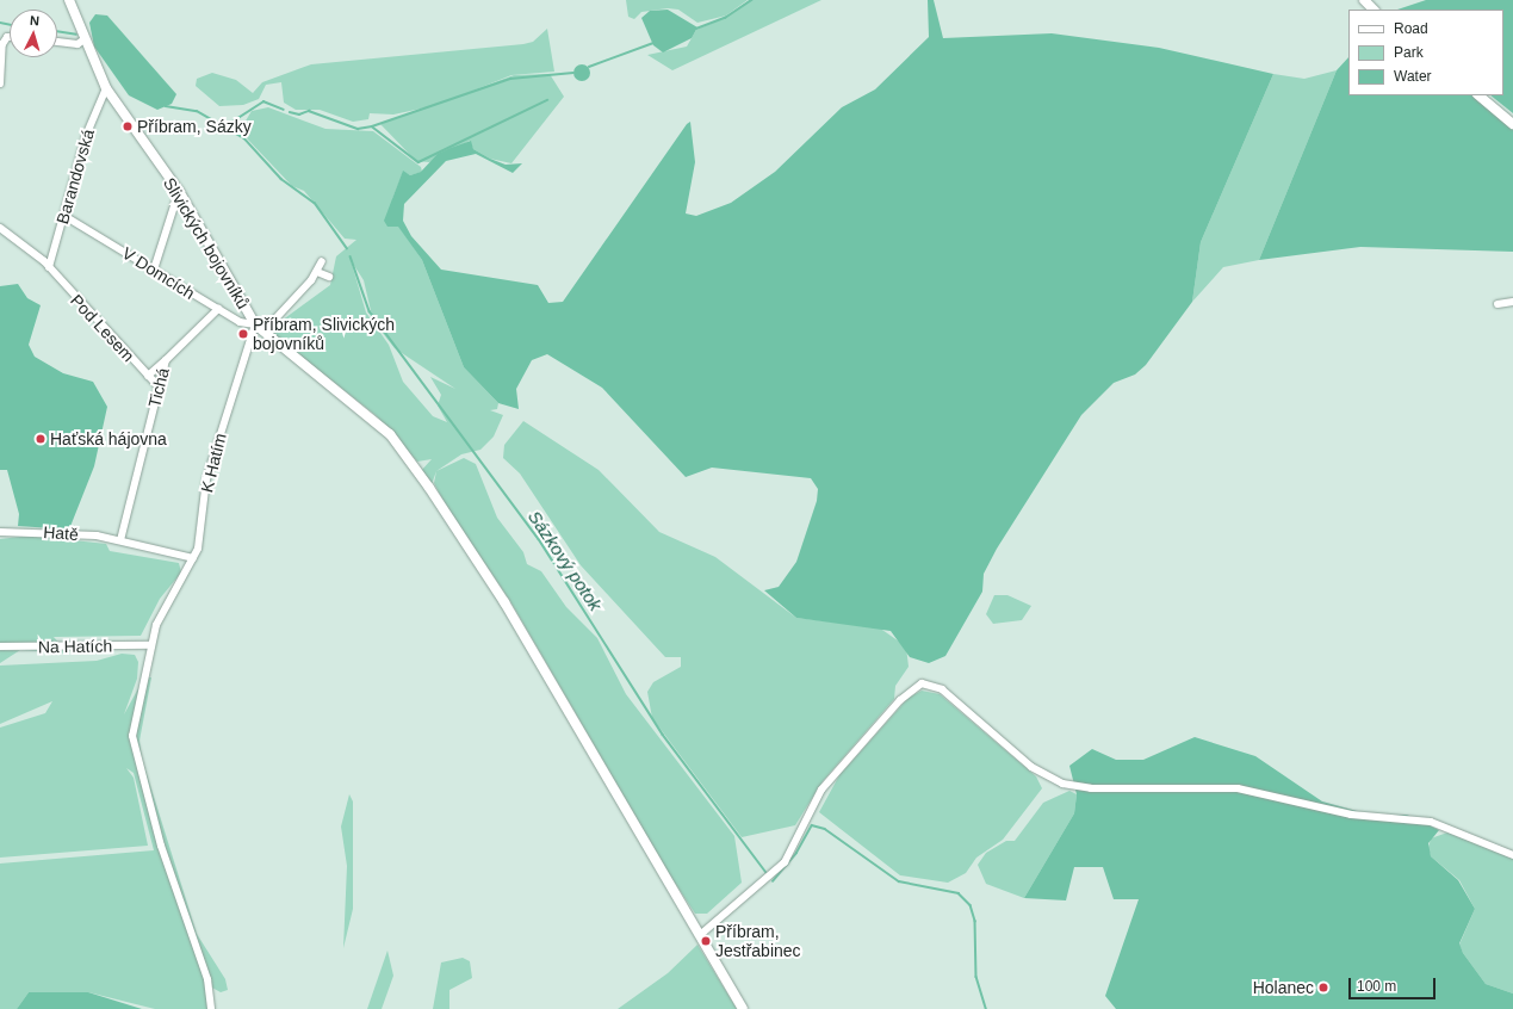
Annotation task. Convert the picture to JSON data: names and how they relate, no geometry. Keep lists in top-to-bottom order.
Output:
{
  "streets": {
    "street": [
      "Barandovská",
      "Slivických bojovníků",
      "V Domcích",
      "Pod Lesem",
      "Tichá",
      "K Hatím",
      "Hatě",
      "Na Hatích"
    ]
  },
  "crossings": [
    ["Barandovská", "Slivických bojovníků"],
    ["Barandovská", "V Domcích"],
    ["Barandovská", "Pod Lesem"],
    ["Slivických bojovníků", "V Domcích"],
    ["Slivických bojovníků", "K Hatím"],
    ["V Domcích", "Tichá"],
    ["V Domcích", "K Hatím"],
    ["Pod Lesem", "Tichá"],
    ["Tichá", "Hatě"],
    ["K Hatím", "Na Hatích"]
  ],
  "water": ["Sázkový potok"],
  "places": [
    "Příbram, Sázky",
    "Příbram, Slivických bojovníků",
    "Haťská hájovna",
    "Příbram, Jestřabinec",
    "Holanec"
  ],
  "legend": ["Road", "Park", "Water"],
  "scale_bar": "100 m",
  "north": "top"
}
